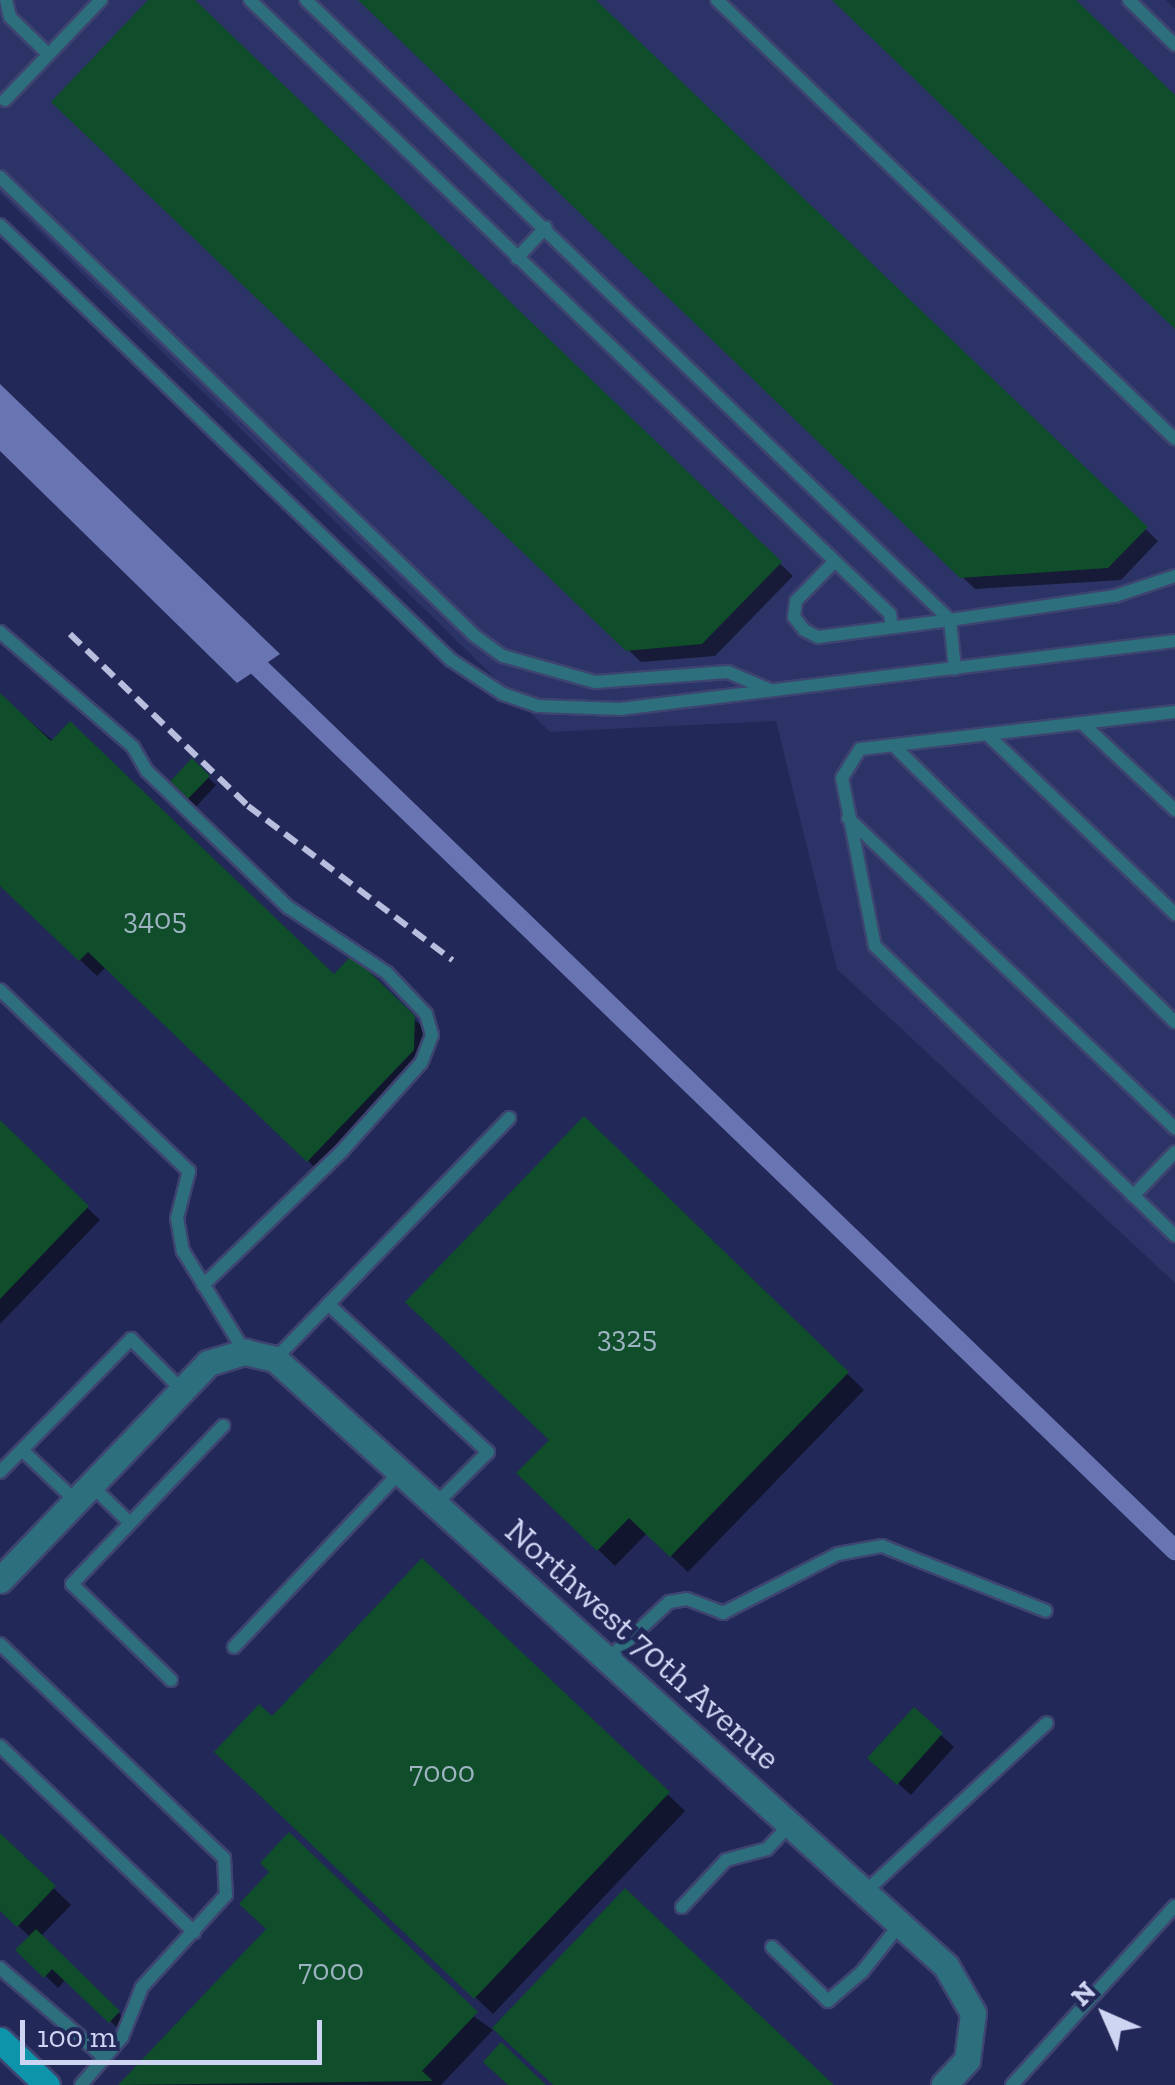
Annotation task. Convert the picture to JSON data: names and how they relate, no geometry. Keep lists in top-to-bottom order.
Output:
{
  "streets": {
    "street": ["Northwest 70th Avenue"]
  },
  "house_numbers": [
    "3405",
    "3325",
    "7000",
    "7000"
  ],
  "scale_bar": "100 m",
  "north": "top left"
}
